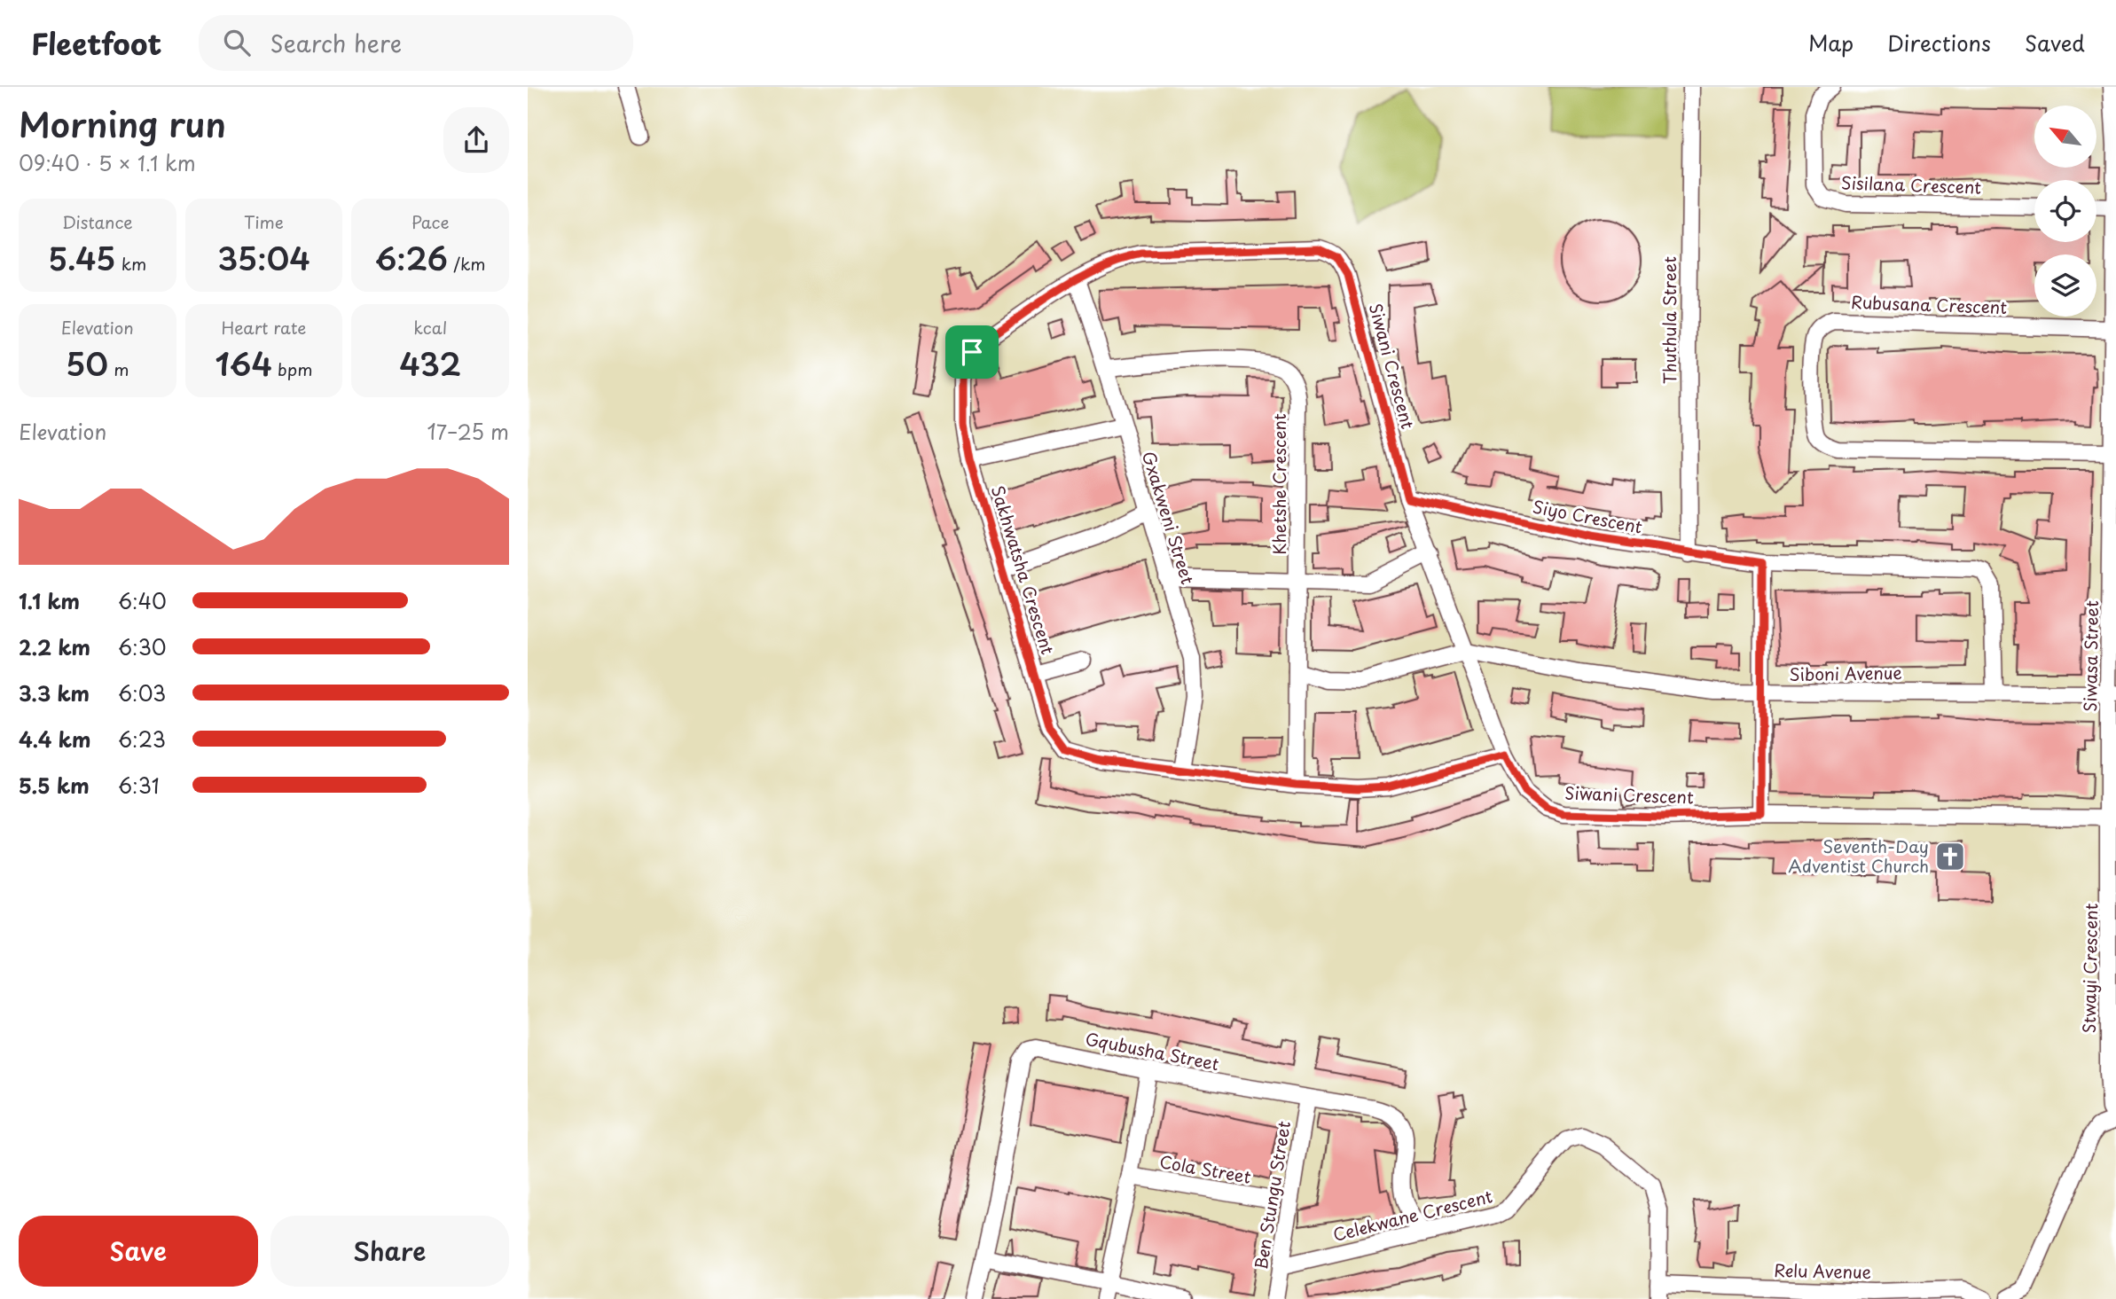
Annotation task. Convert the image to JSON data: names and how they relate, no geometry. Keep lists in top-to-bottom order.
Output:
{
  "streets": {
    "street": [
      "Sisilana Crescent",
      "Rubusana Crescent",
      "Thuthula Street",
      "Siwani Crescent",
      "Khetshe Crescent",
      "Siyo Crescent",
      "Gxakweni Street",
      "Sakhwatsha Crescent",
      "Siwasa Street",
      "Siboni Avenue",
      "Stwayi Crescent",
      "Gqubusha Street",
      "Cola Street",
      "Ben Stungu Street",
      "Celekwane Crescent",
      "Relu Avenue"
    ]
  },
  "crossings": [
    ["Rubusana Crescent", "Siwasa Street"],
    ["Thuthula Street", "Siyo Crescent"],
    ["Siwani Crescent", "Siyo Crescent"],
    ["Siwani Crescent", "Sakhwatsha Crescent"],
    ["Siwani Crescent", "Siwasa Street"],
    ["Siwani Crescent", "Siboni Avenue"],
    ["Siwani Crescent", "Stwayi Crescent"],
    ["Khetshe Crescent", "Gxakweni Street"],
    ["Khetshe Crescent", "Sakhwatsha Crescent"],
    ["Siyo Crescent", "Siboni Avenue"],
    ["Gxakweni Street", "Sakhwatsha Crescent"],
    ["Siwasa Street", "Siboni Avenue"],
    ["Siwasa Street", "Stwayi Crescent"],
    ["Gqubusha Street", "Ben Stungu Street"],
    ["Gqubusha Street", "Celekwane Crescent"],
    ["Ben Stungu Street", "Celekwane Crescent"],
    ["Celekwane Crescent", "Relu Avenue"]
  ],
  "places": {
    "church": ["Seventh-Day Adventist Church"]
  },
  "north": "top left",
  "page": {
    "header": "Fleetfoot",
    "search": "Search here",
    "nav": ["Map", "Directions", "Saved"],
    "heading": ["Morning run", "09:40 · 5 × 1.1 km"],
    "stats": [
      ["Distance", "5.45 km"],
      ["Time", "35:04"],
      ["Pace", "6:26 /km"],
      ["Elevation", "50 m"],
      ["Heart rate", "164 bpm"],
      ["kcal", "432"]
    ],
    "chart": ["Elevation", "17–25 m"],
    "list": [
      {
        "name": "1.1 km",
        "note": "6:40"
      },
      {
        "name": "2.2 km",
        "note": "6:30"
      },
      {
        "name": "3.3 km",
        "note": "6:03"
      },
      {
        "name": "4.4 km",
        "note": "6:23"
      },
      {
        "name": "5.5 km",
        "note": "6:31"
      }
    ],
    "buttons": ["Save", "Share"]
  }
}
